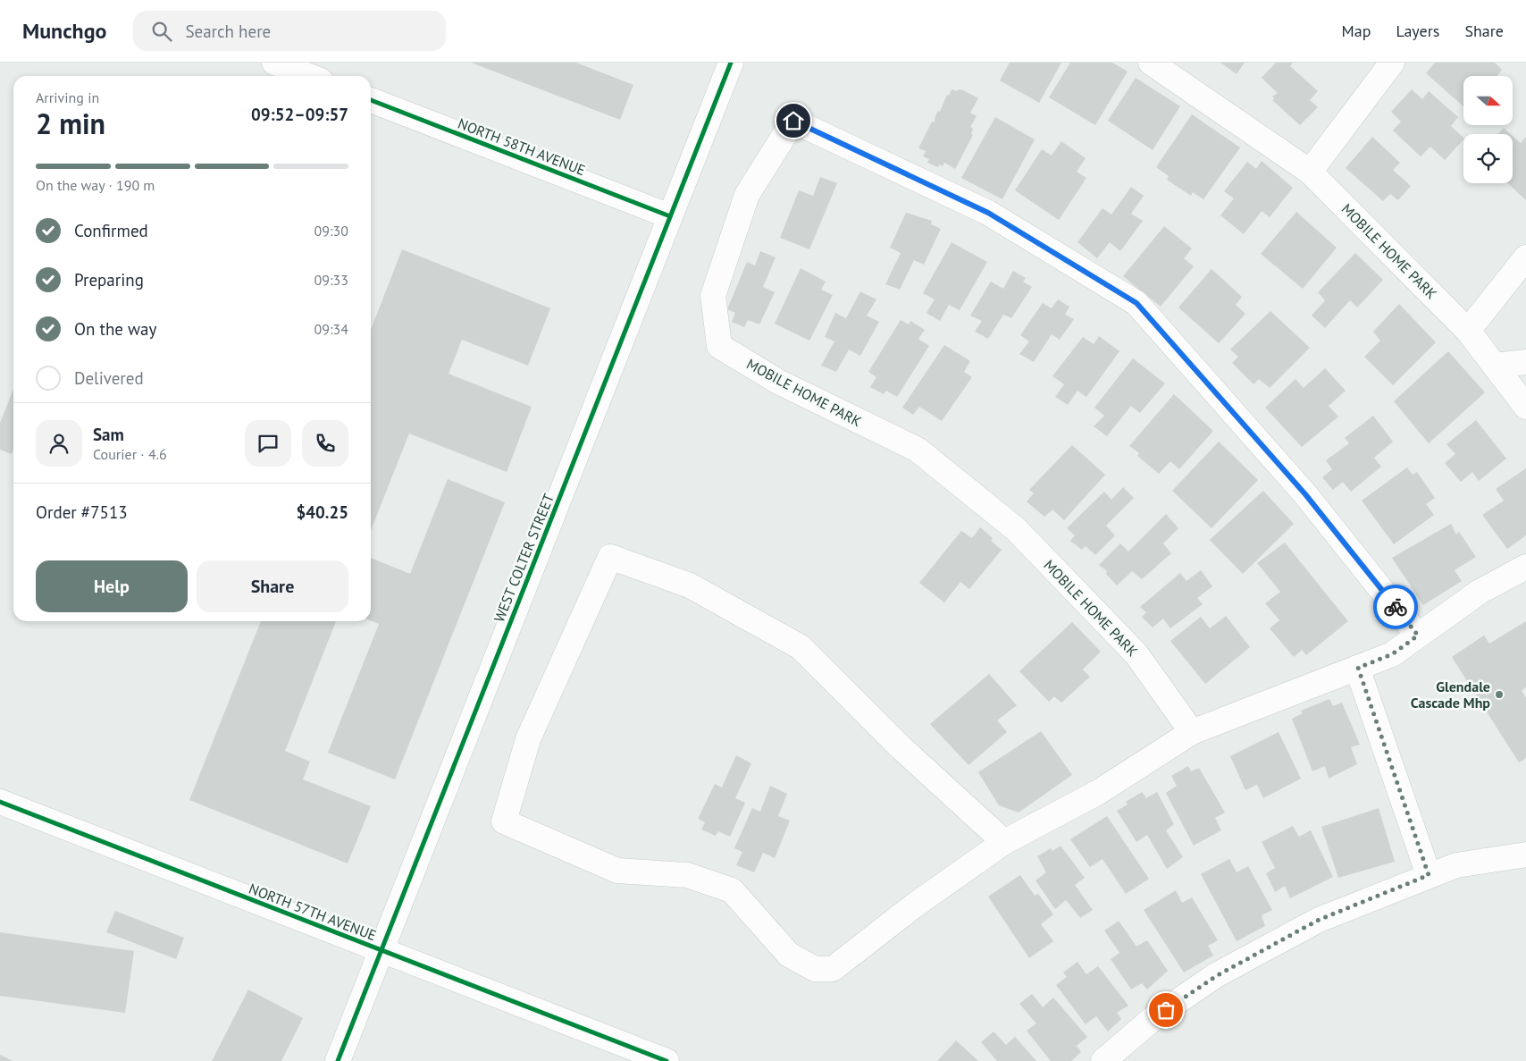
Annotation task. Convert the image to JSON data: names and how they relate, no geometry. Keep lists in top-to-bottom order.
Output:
{
  "streets": {
    "street": [
      "NORTH 58TH AVENUE",
      "MOBILE HOME PARK",
      "WEST COLTER STREET",
      "NORTH 57TH AVENUE"
    ]
  },
  "crossings": [
    ["NORTH 58TH AVENUE", "WEST COLTER STREET"],
    ["WEST COLTER STREET", "NORTH 57TH AVENUE"]
  ],
  "places": ["Glendale Cascade Mhp"],
  "north": "right",
  "page": {
    "header": "Munchgo",
    "search": "Search here",
    "nav": ["Map", "Layers", "Share"],
    "heading": ["2 min", "Arriving in", "09:52–09:57"],
    "panel": [
      "Sam",
      "Courier · 4.6",
      "Order #7513",
      "$40.25"
    ],
    "bar": "On the way · 190 m",
    "list": [
      ["Confirmed", "09:30"],
      ["Preparing", "09:33"],
      ["On the way", "09:34"],
      "Delivered"
    ],
    "buttons": ["Help", "Share"]
  }
}
